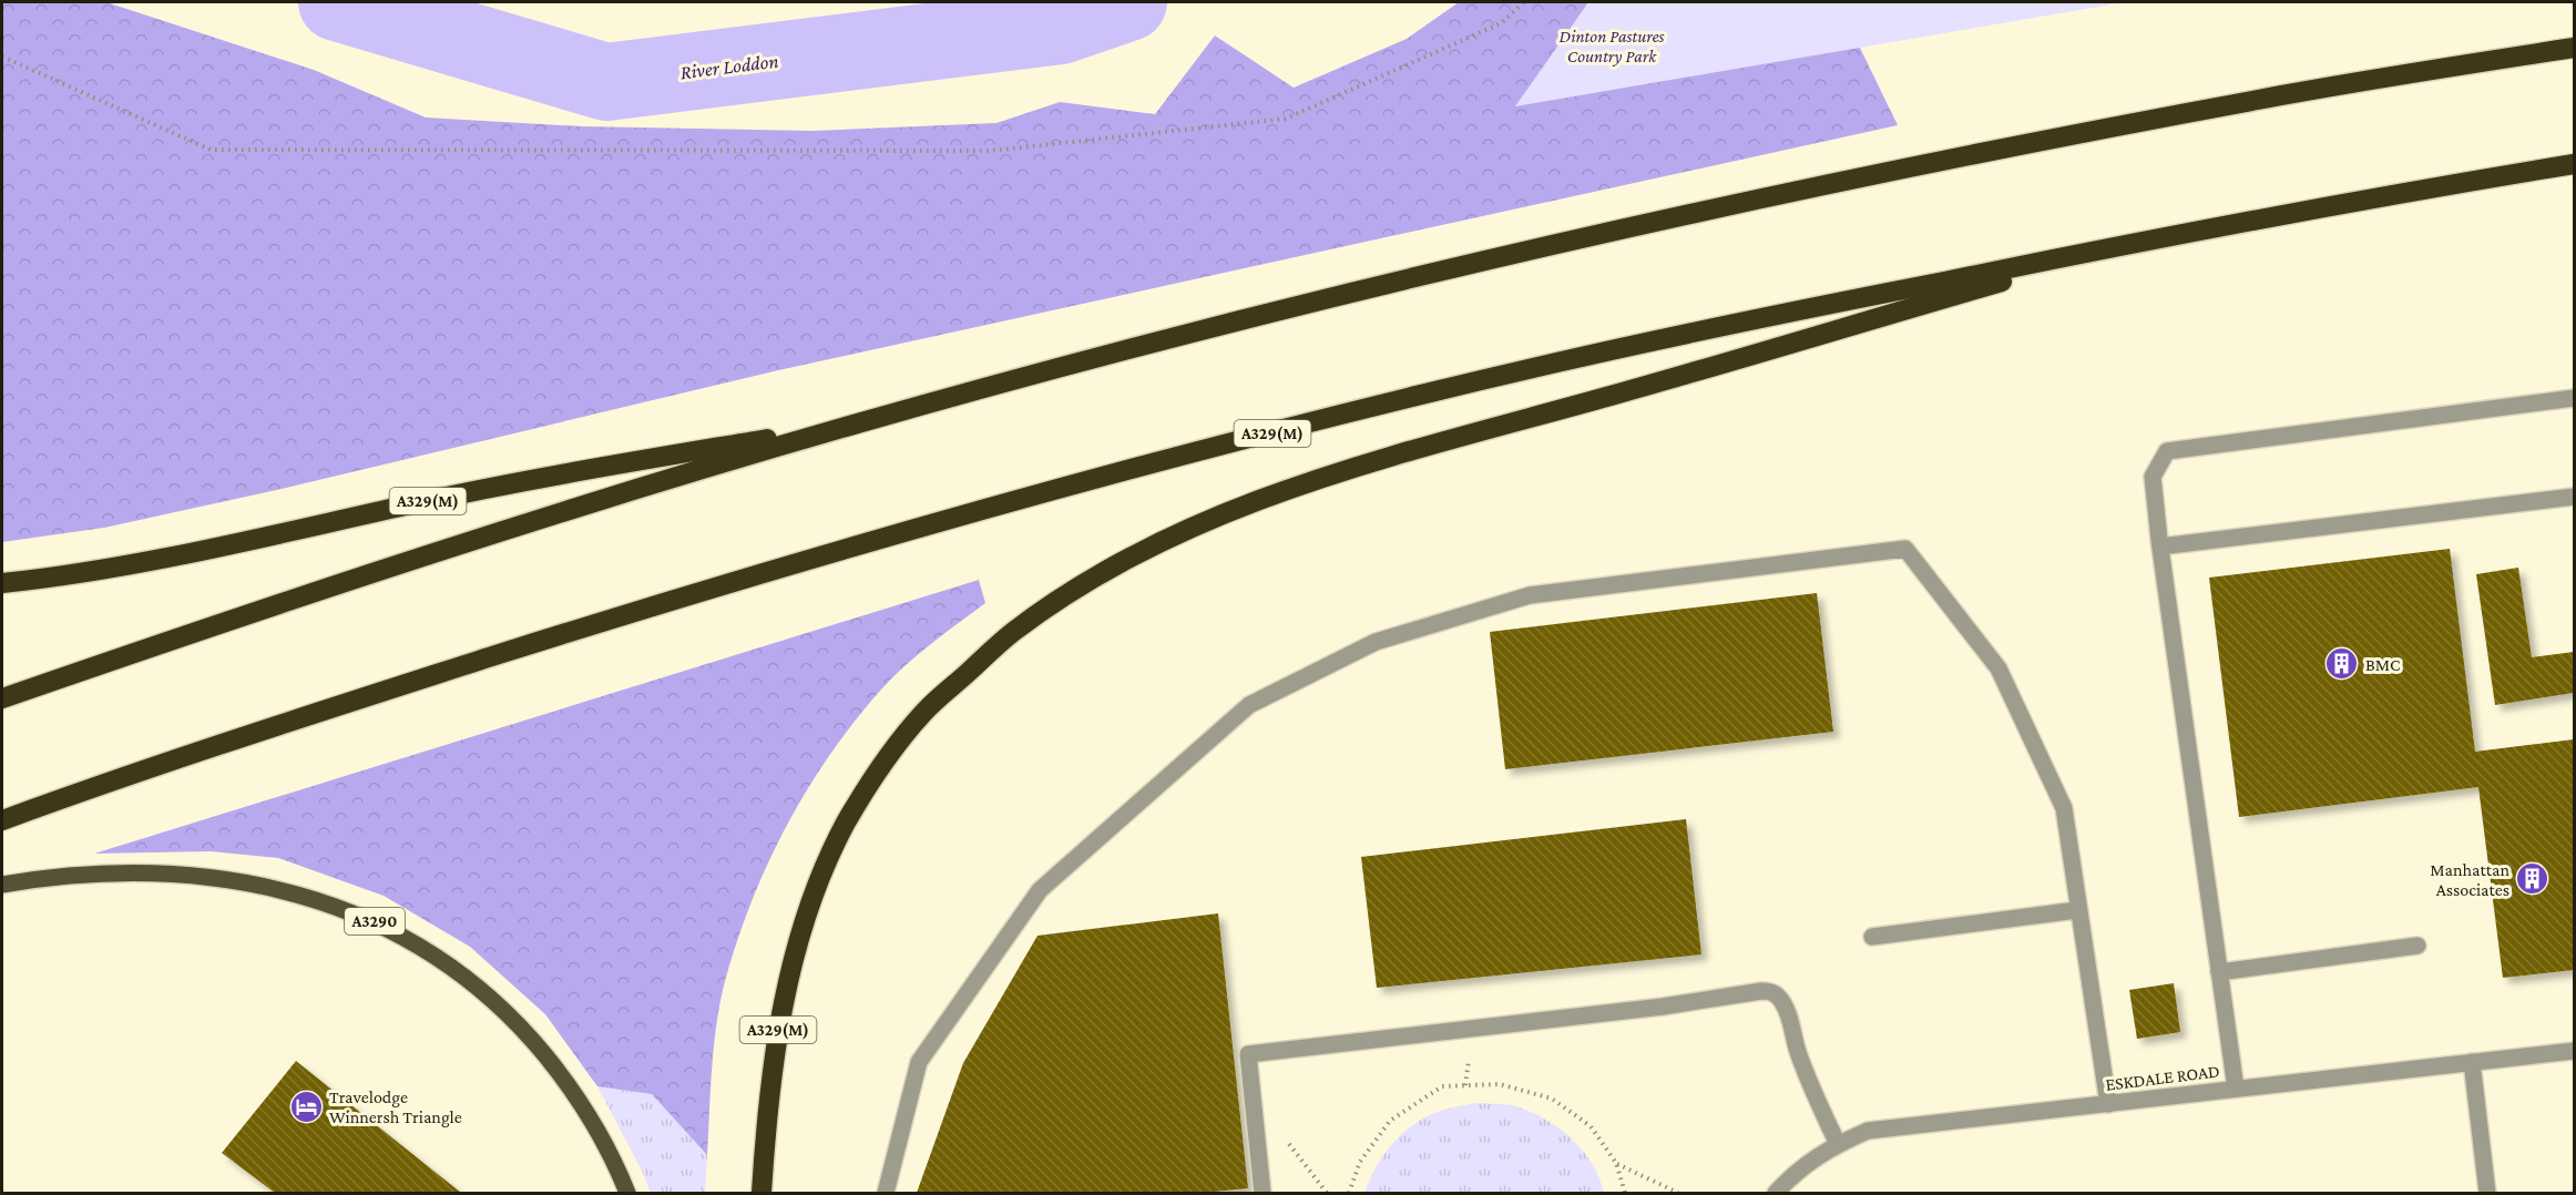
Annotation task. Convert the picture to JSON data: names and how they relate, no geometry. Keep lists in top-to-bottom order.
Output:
{
  "streets": {
    "highway": ["A329(M)"],
    "main road": ["A3290"],
    "street": ["ESKDALE ROAD"]
  },
  "water": ["River Loddon"],
  "parks": ["Dinton Pastures Country Park"],
  "places": {
    "building": ["BMC", "Manhattan Associates"],
    "hotel": ["Travelodge Winnersh Triangle"]
  }
}
